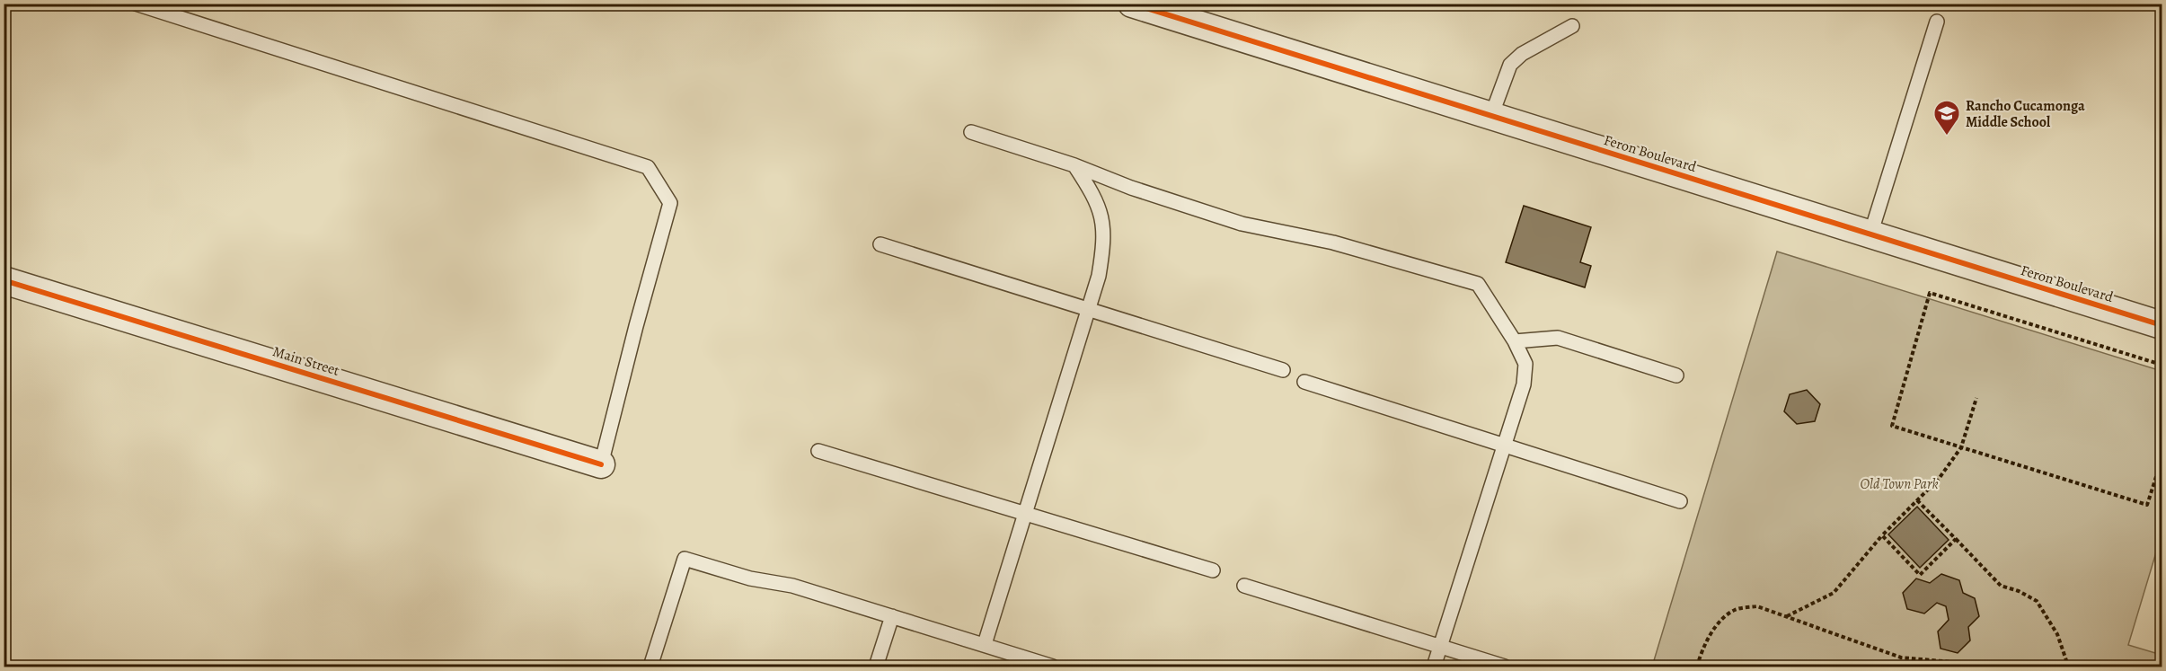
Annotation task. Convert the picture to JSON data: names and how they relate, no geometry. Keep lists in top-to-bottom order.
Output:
{
  "streets": {
    "street": ["Feron Boulevard", "Main Street"]
  },
  "parks": ["Old Town Park"],
  "places": {
    "school or university": ["Rancho Cucamonga Middle School"]
  }
}
